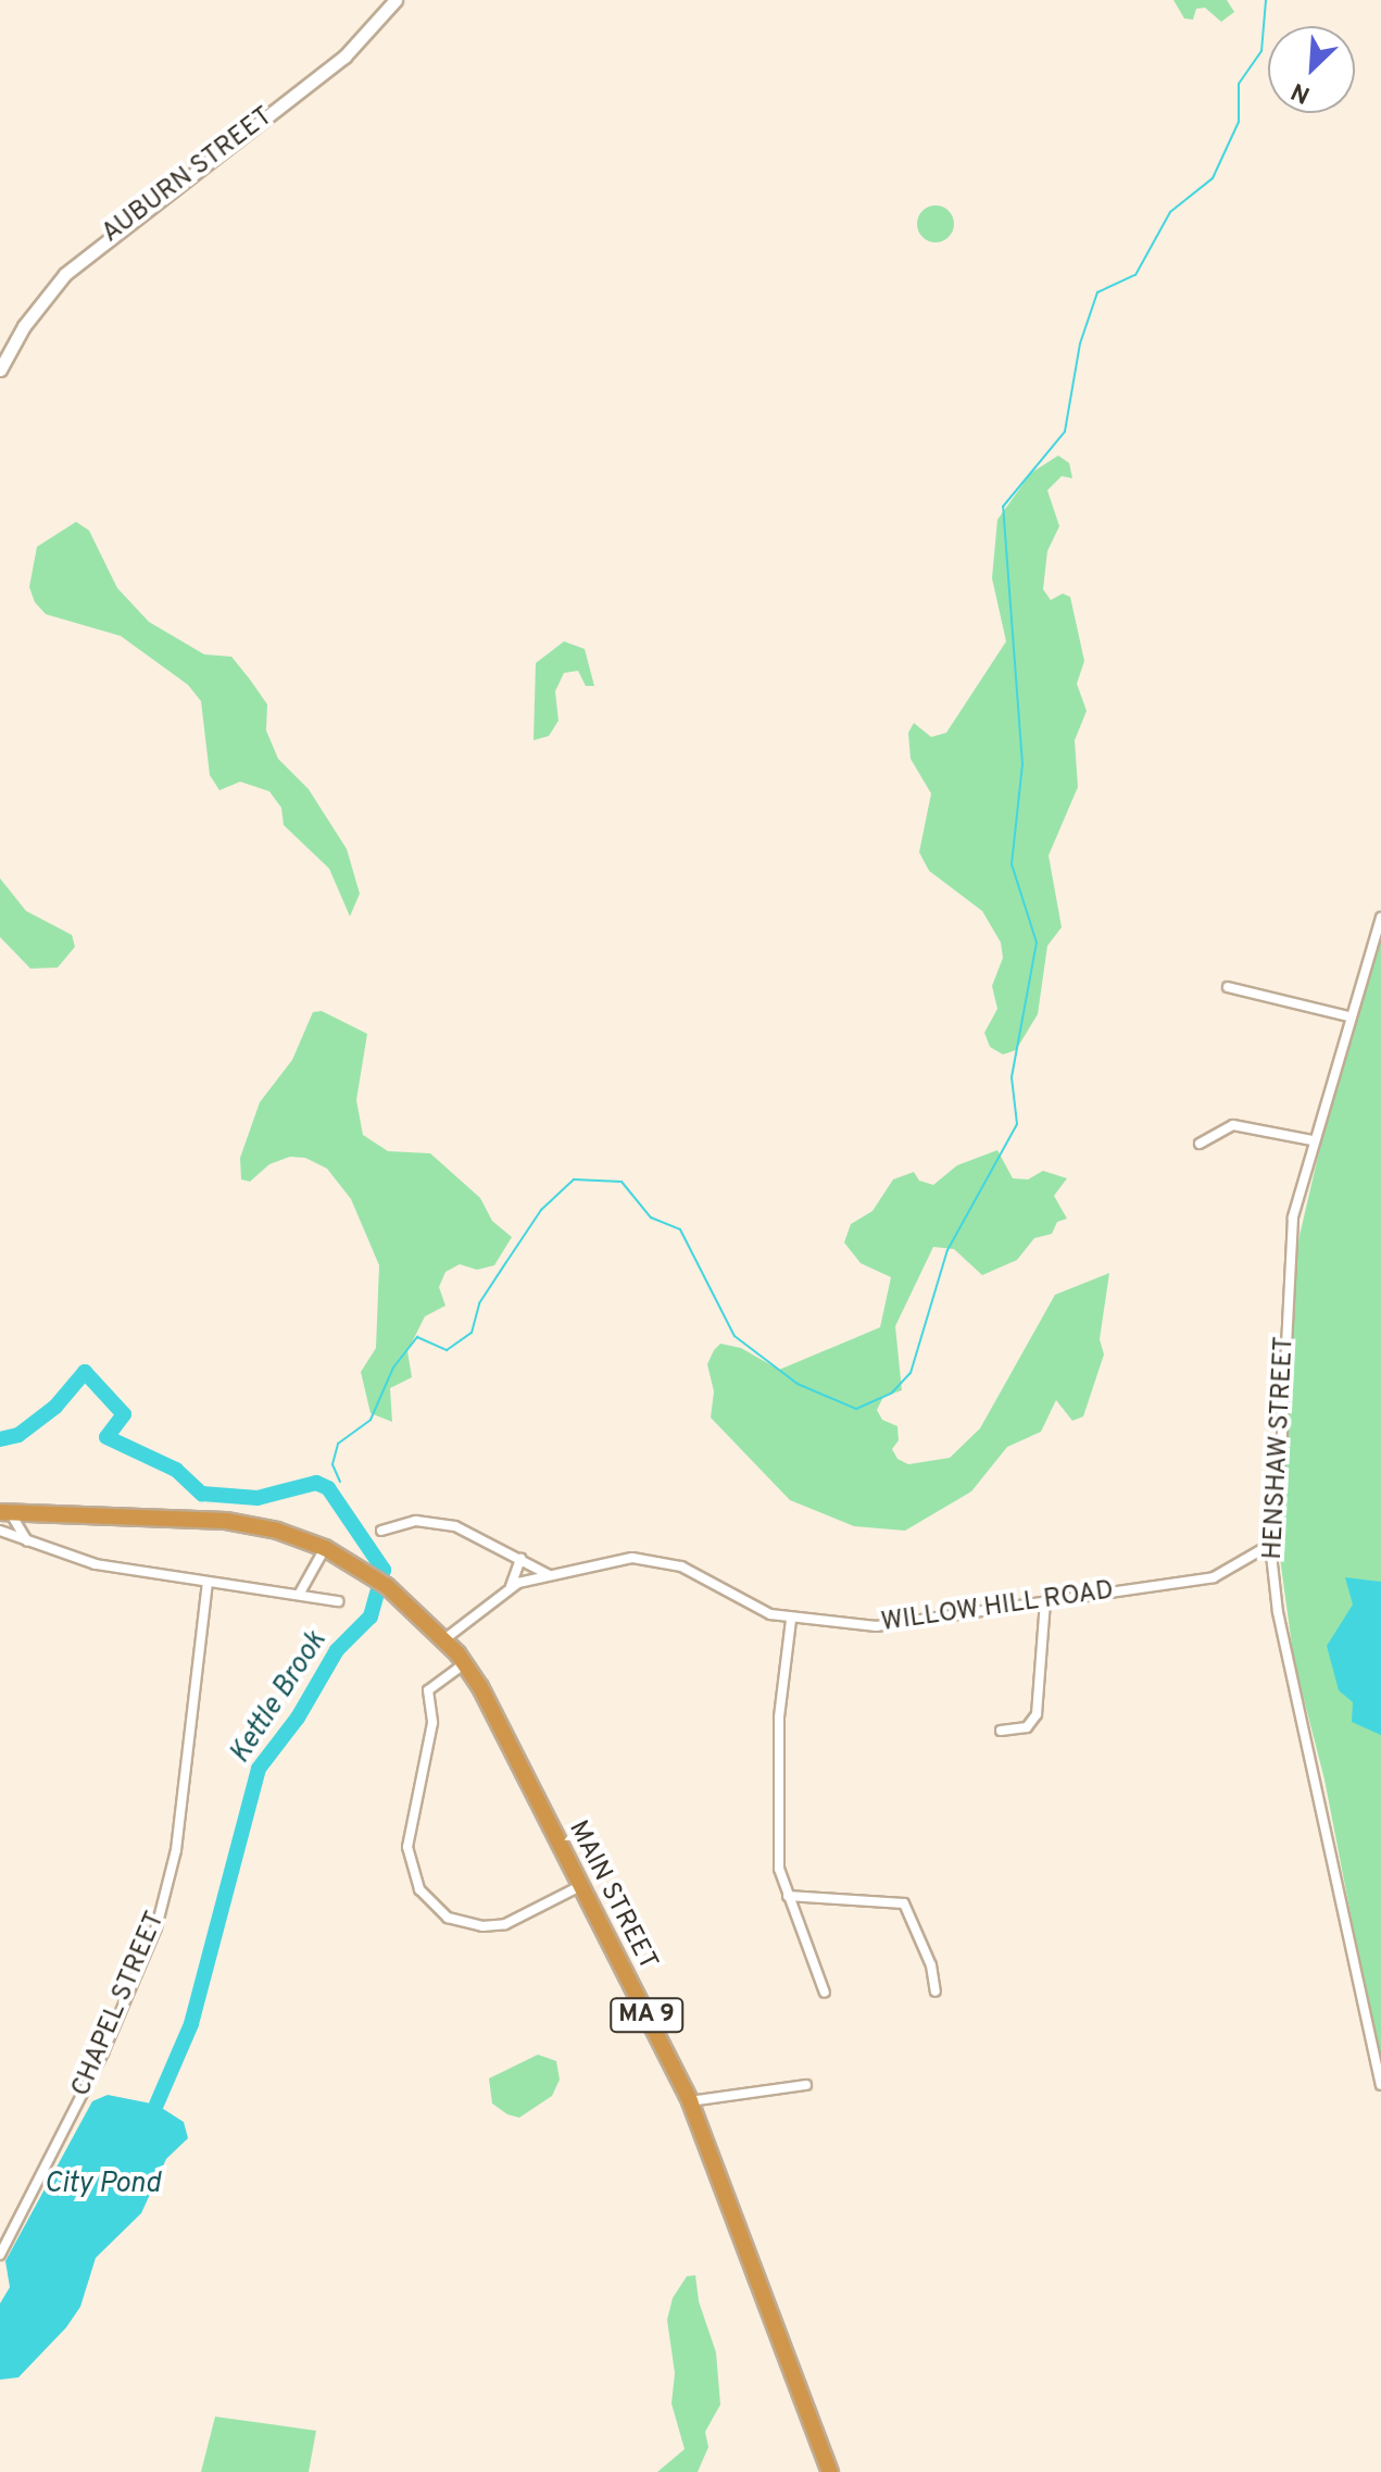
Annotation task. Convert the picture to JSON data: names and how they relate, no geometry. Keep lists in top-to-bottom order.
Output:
{
  "streets": {
    "highway": ["MAIN STREET", "MA 9"],
    "street": [
      "AUBURN STREET",
      "HENSHAW STREET",
      "WILLOW HILL ROAD",
      "CHAPEL STREET"
    ]
  },
  "crossings": [
    ["HENSHAW STREET", "WILLOW HILL ROAD"]
  ],
  "water": ["Kettle Brook", "City Pond"],
  "north": "bottom left"
}
